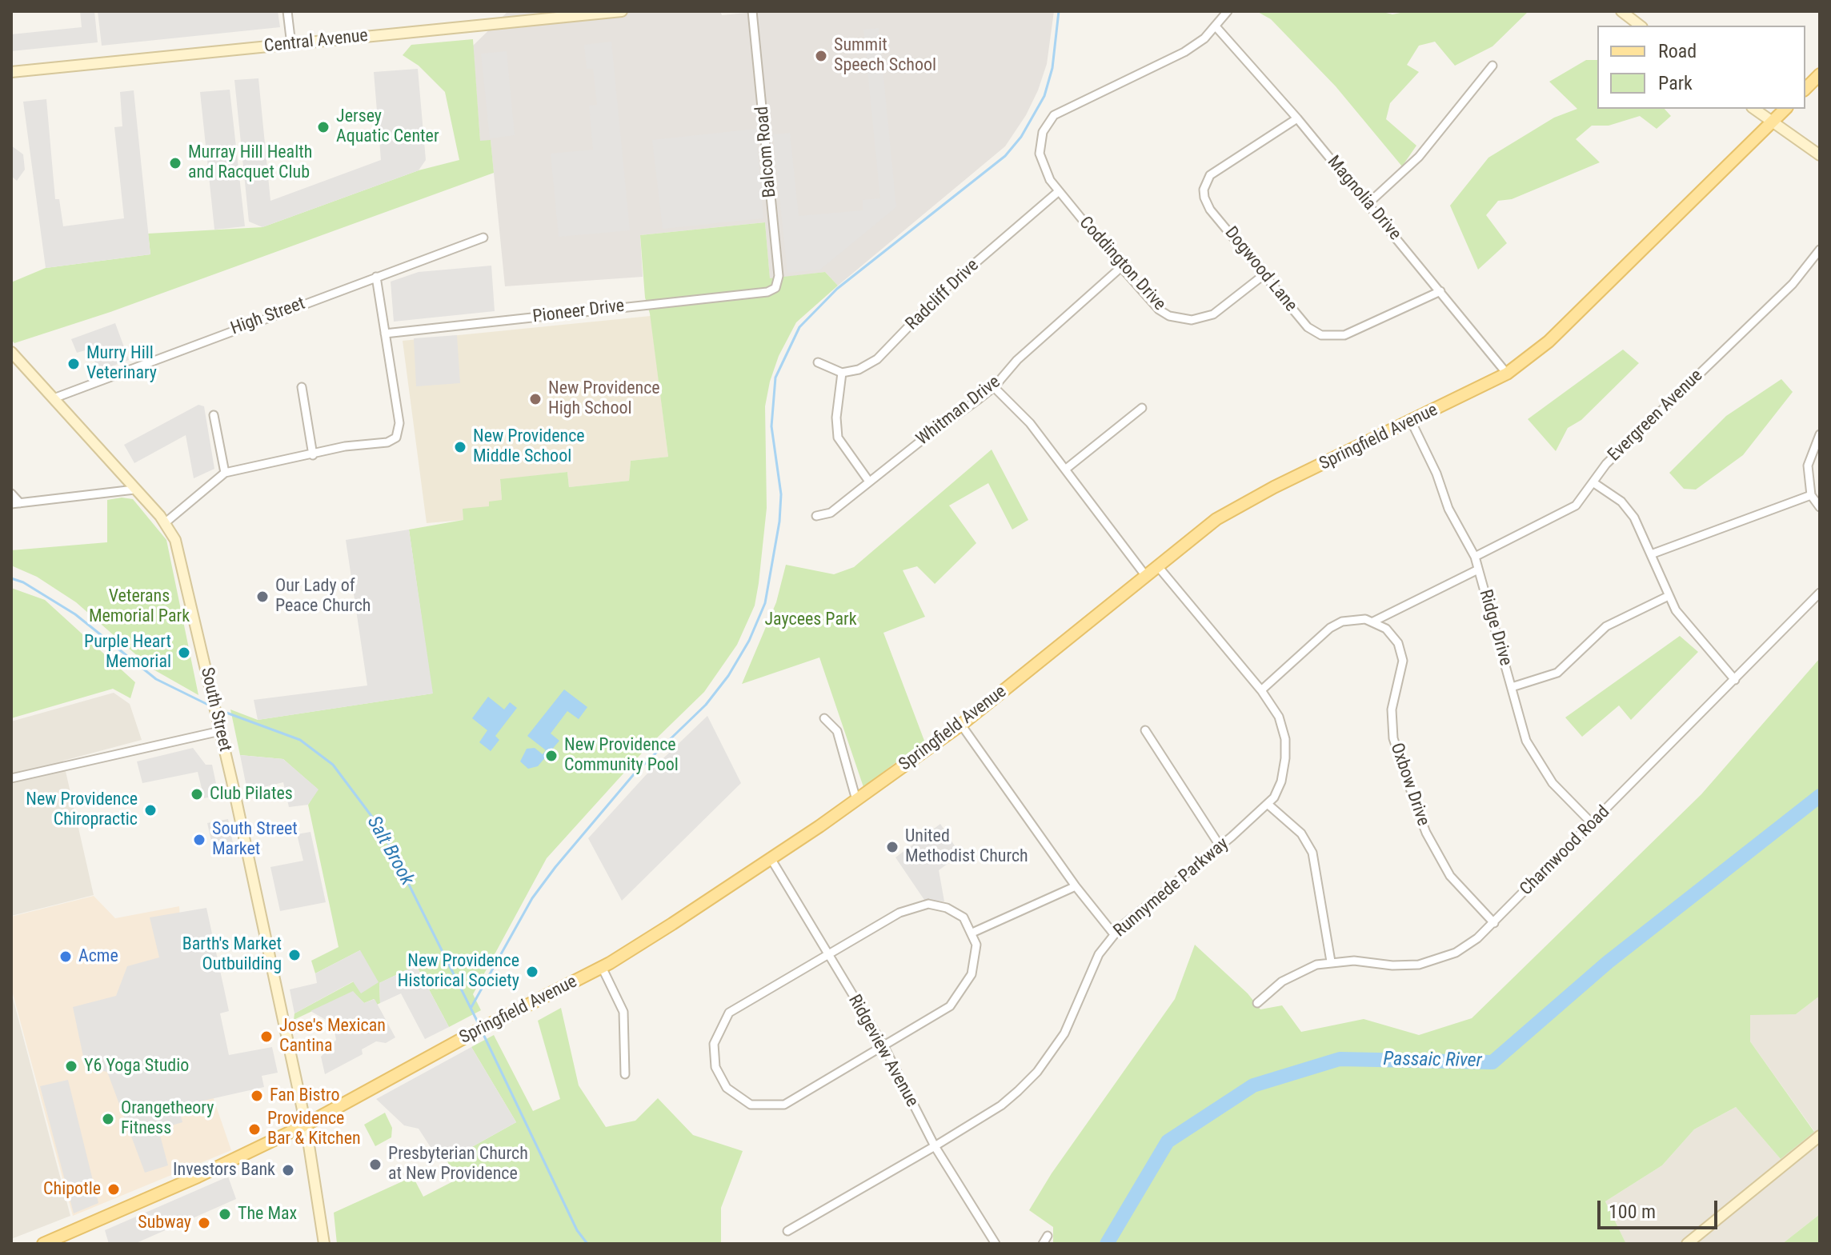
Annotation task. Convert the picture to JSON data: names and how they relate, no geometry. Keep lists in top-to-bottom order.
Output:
{
  "streets": {
    "main road": ["Springfield Avenue"],
    "street": [
      "Central Avenue",
      "Balcom Road",
      "Magnolia Drive",
      "Coddington Drive",
      "Dogwood Lane",
      "Radcliff Drive",
      "Pioneer Drive",
      "High Street",
      "Whitman Drive",
      "Evergreen Avenue",
      "Ridge Drive",
      "South Street",
      "Oxbow Drive",
      "Charnwood Road",
      "Runnymede Parkway",
      "Ridgeview Avenue"
    ]
  },
  "crossings": [
    ["Balcom Road", "Pioneer Drive"],
    ["Magnolia Drive", "Coddington Drive"],
    ["Magnolia Drive", "Dogwood Lane"],
    ["Magnolia Drive", "Springfield Avenue"],
    ["Coddington Drive", "Dogwood Lane"],
    ["Coddington Drive", "Radcliff Drive"],
    ["Coddington Drive", "Whitman Drive"],
    ["High Street", "South Street"],
    ["Evergreen Avenue", "Ridge Drive"],
    ["Springfield Avenue", "Ridge Drive"],
    ["Springfield Avenue", "South Street"],
    ["Springfield Avenue", "Runnymede Parkway"],
    ["Springfield Avenue", "Ridgeview Avenue"],
    ["Ridge Drive", "Charnwood Road"],
    ["Oxbow Drive", "Charnwood Road"],
    ["Runnymede Parkway", "Ridgeview Avenue"]
  ],
  "water": ["Salt Brook", "Passaic River"],
  "parks": ["Veterans Memorial Park", "Jaycees Park"],
  "places": [
    "Summit Speech School",
    "Jersey Aquatic Center",
    "Murray Hill Health and Racquet Club",
    "Murry Hill Veterinary",
    "New Providence High School",
    "New Providence Middle School",
    "Our Lady of Peace Church",
    "Purple Heart Memorial",
    "New Providence Community Pool",
    "Club Pilates",
    "New Providence Chiropractic",
    "South Street Market",
    "United Methodist Church",
    "Barth's Market Outbuilding",
    "Acme",
    "New Providence Historical Society",
    "Jose's Mexican Cantina",
    "Y6 Yoga Studio",
    "Fan Bistro",
    "Orangetheory Fitness",
    "Providence Bar & Kitchen",
    "Presbyterian Church at New Providence",
    "Investors Bank",
    "Chipotle",
    "The Max",
    "Subway"
  ],
  "legend": ["Road", "Park"],
  "scale_bar": "100 m"
}
